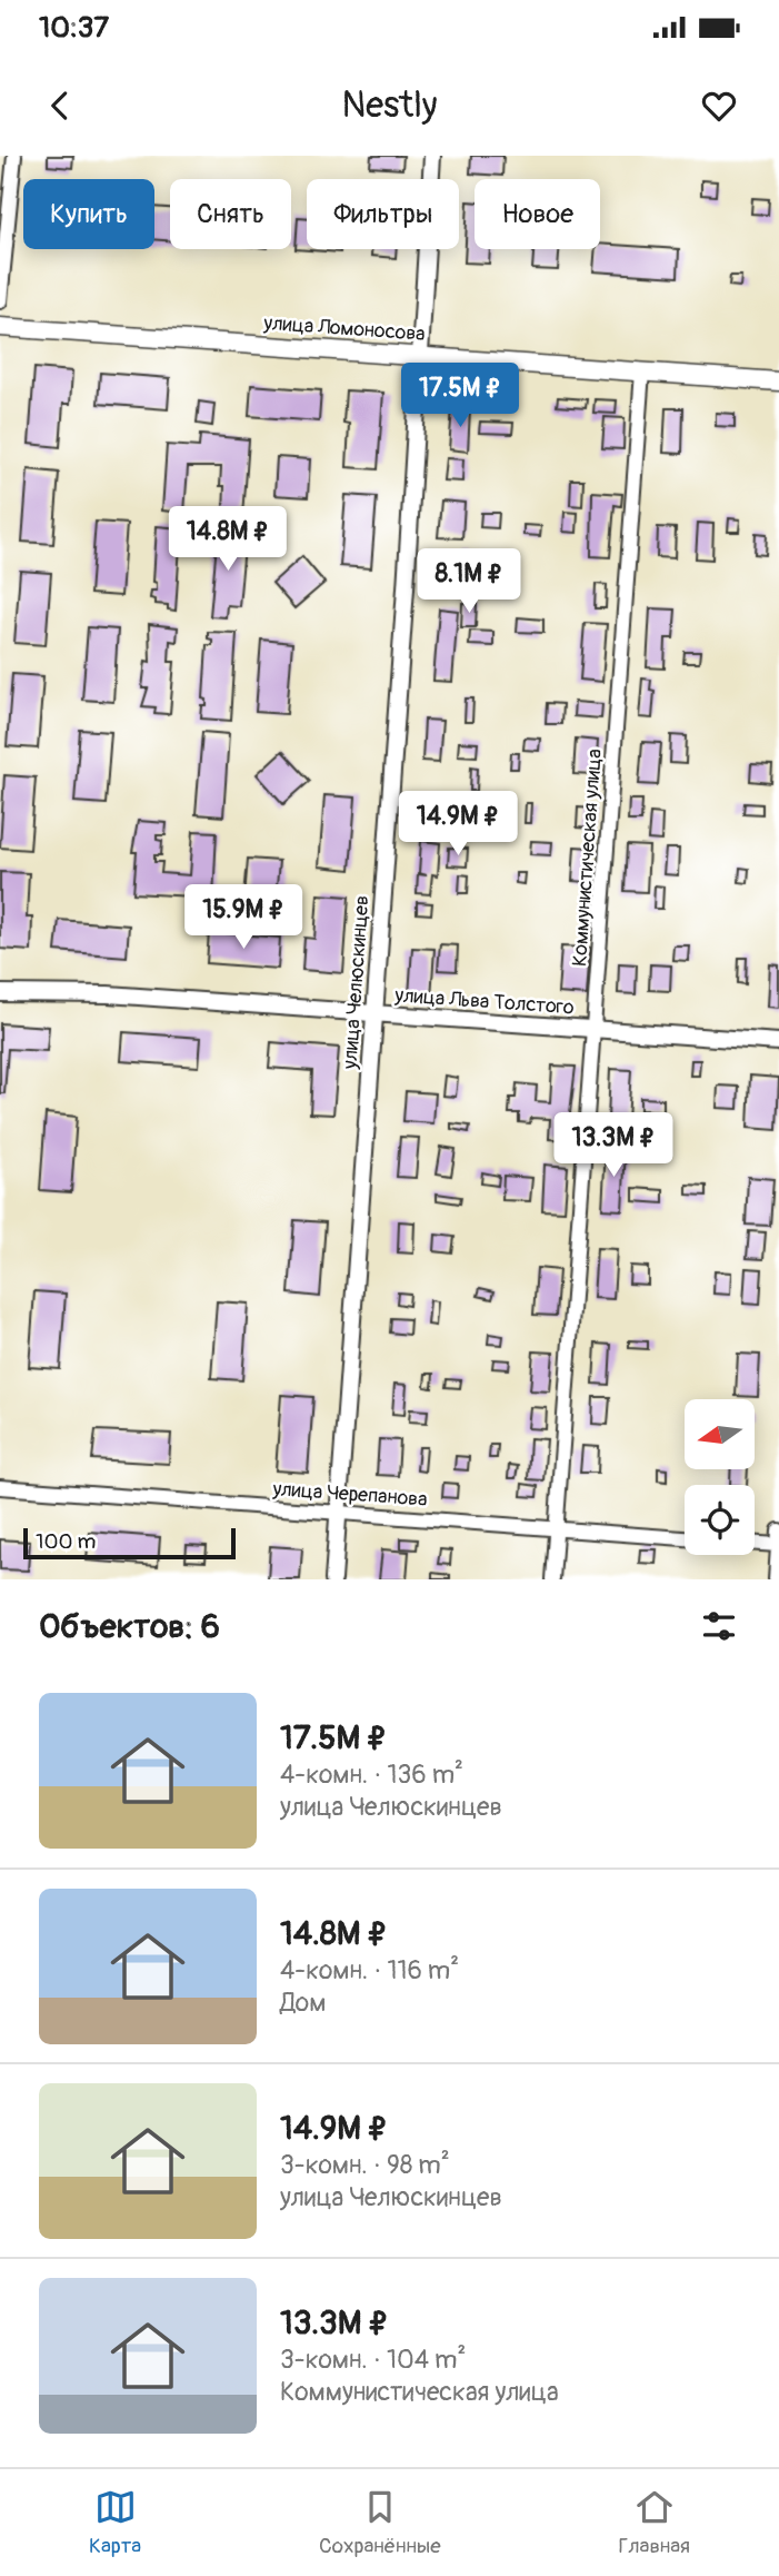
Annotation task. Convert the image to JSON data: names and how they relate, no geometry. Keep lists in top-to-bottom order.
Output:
{
  "streets": {
    "main road": ["улица Ломоносова"],
    "street": [
      "Коммунистическая улица",
      "улица Челюскинцев",
      "улица Льва Толстого",
      "улица Черепанова"
    ]
  },
  "crossings": [
    ["улица Ломоносова", "Коммунистическая улица"],
    ["улица Ломоносова", "улица Челюскинцев"],
    ["Коммунистическая улица", "улица Льва Толстого"],
    ["Коммунистическая улица", "улица Черепанова"],
    ["улица Челюскинцев", "улица Льва Толстого"],
    ["улица Челюскинцев", "улица Черепанова"]
  ],
  "scale_bar": "100 m",
  "north": "left",
  "page": {
    "status": "10:37",
    "header": "Nestly",
    "chip": [
      "Купить",
      "Снять",
      "Фильтры",
      "Новое"
    ],
    "price": [
      "17.5M ₽",
      "14.8M ₽",
      "8.1M ₽",
      "14.9M ₽",
      "15.9M ₽",
      "13.3M ₽"
    ],
    "scale": "100 m",
    "heading": "Объектов: 6",
    "list": [
      {
        "name": "17.5M ₽",
        "note": "4-комн. · 136 m² · улица Челюскинцев"
      },
      {
        "name": "14.8M ₽",
        "note": "4-комн. · 116 m² · Дом"
      },
      {
        "name": "14.9M ₽",
        "note": "3-комн. · 98 m² · улица Челюскинцев"
      },
      {
        "name": "13.3M ₽",
        "note": "3-комн. · 104 m² · Коммунистическая улица"
      }
    ],
    "tabs": ["Карта", "Сохранённые", "Главная"]
  }
}
